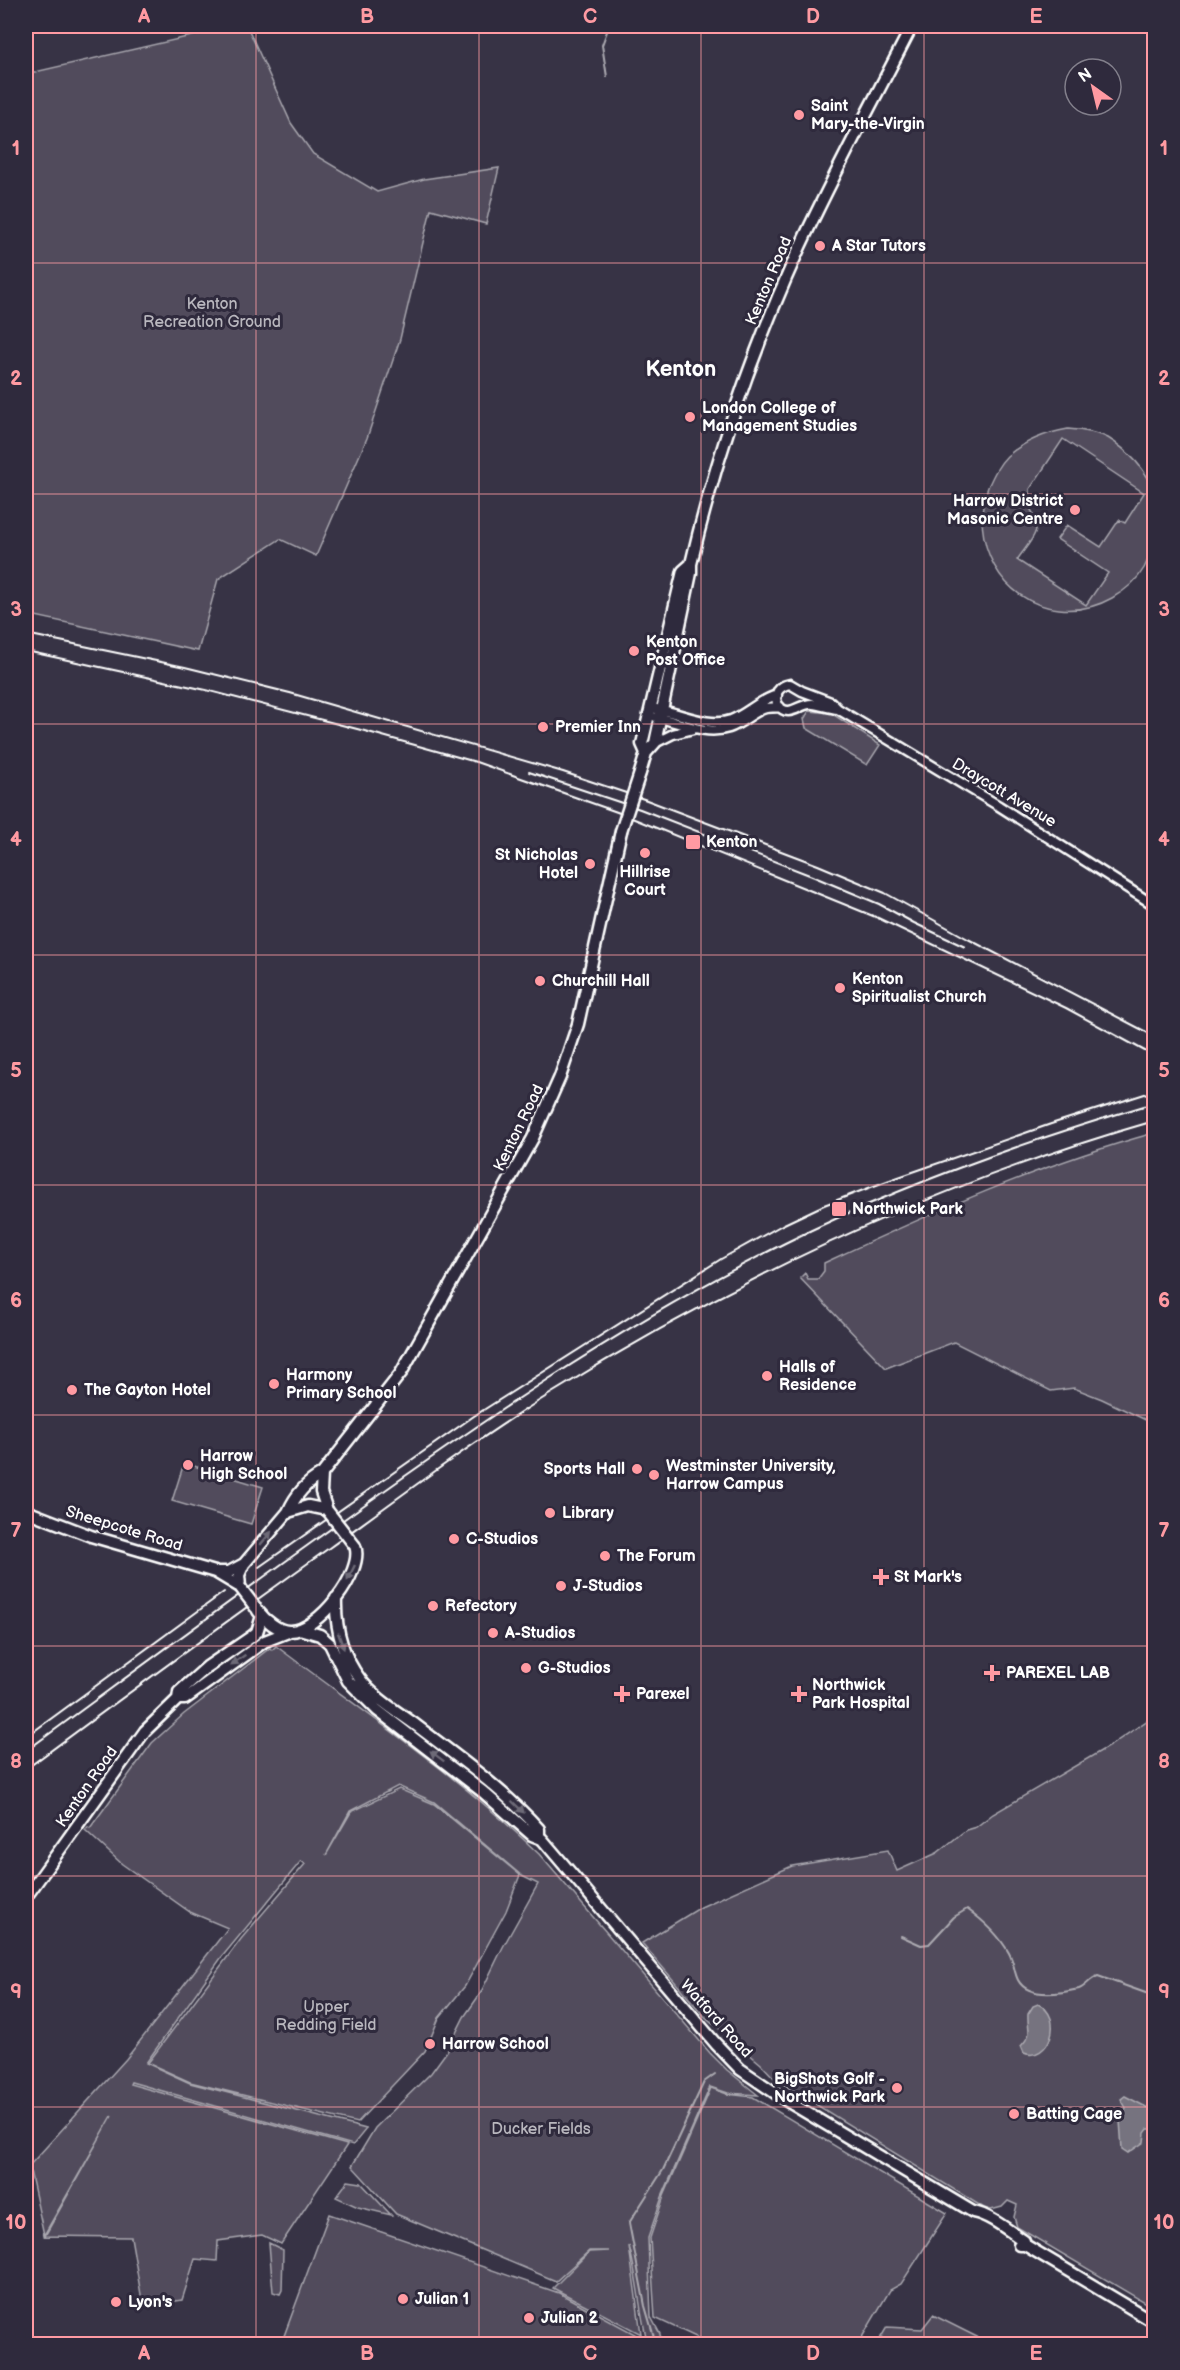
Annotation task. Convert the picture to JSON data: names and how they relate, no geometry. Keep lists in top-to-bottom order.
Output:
{
  "streets": {
    "main road": ["Kenton Road", "Sheepcote Road", "Watford Road"],
    "street": ["Draycott Avenue"]
  },
  "crossings": [
    ["Kenton Road", "Sheepcote Road"],
    ["Kenton Road", "Watford Road"],
    ["Sheepcote Road", "Watford Road"]
  ],
  "districts": ["Kenton"],
  "parks": ["Kenton Recreation Ground", "Upper Redding Field", "Ducker Fields"],
  "places": {
    "other": [
      "Saint Mary-the-Virgin",
      "A Star Tutors",
      "London College of Management Studies",
      "Harrow District Masonic Centre",
      "Kenton Post Office",
      "Premier Inn",
      "Hillrise Court",
      "St Nicholas Hotel",
      "Churchill Hall",
      "Kenton Spiritualist Church",
      "Halls of Residence",
      "Harmony Primary School",
      "The Gayton Hotel",
      "Harrow High School",
      "Sports Hall",
      "Westminster University, Harrow Campus",
      "Library",
      "C-Studios",
      "The Forum",
      "J-Studios",
      "Refectory",
      "A-Studios",
      "G-Studios",
      "Harrow School",
      "BigShots Golf - Northwick Park",
      "Batting Cage",
      "Julian 1",
      "Lyon's",
      "Julian 2"
    ],
    "transit": ["Kenton", "Northwick Park"],
    "health": [
      "St Mark's",
      "PAREXEL LAB",
      "Parexel",
      "Northwick Park Hospital"
    ]
  },
  "north": "top left",
  "grid": {
    "columns": [
      "A",
      "B",
      "C",
      "D",
      "E"
    ],
    "rows": [
      "1",
      "2",
      "3",
      "4",
      "5",
      "6",
      "7",
      "8",
      "9",
      "10"
    ]
  }
}
